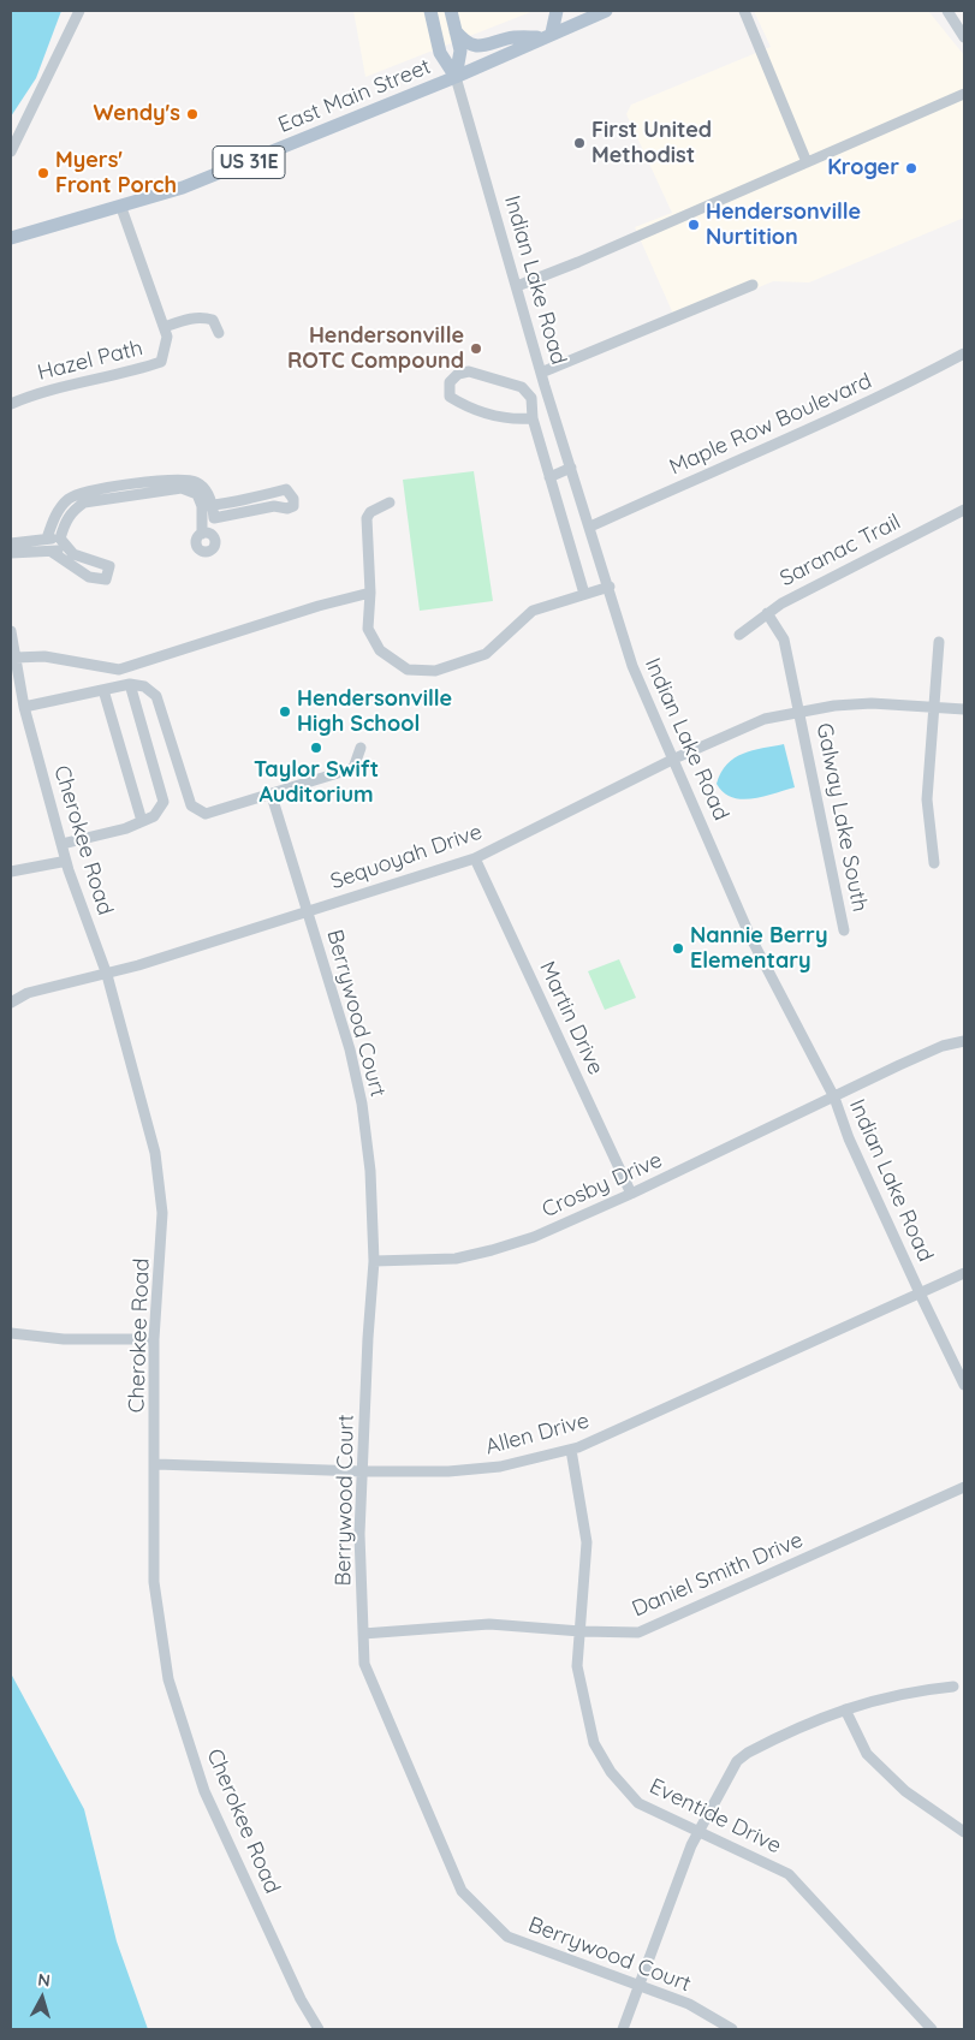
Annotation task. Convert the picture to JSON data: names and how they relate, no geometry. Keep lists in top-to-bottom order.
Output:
{
  "streets": {
    "main road": ["East Main Street", "US 31E"],
    "street": [
      "Indian Lake Road",
      "Hazel Path",
      "Maple Row Boulevard",
      "Saranac Trail",
      "Galway Lake South",
      "Cherokee Road",
      "Sequoyah Drive",
      "Berrywood Court",
      "Martin Drive",
      "Crosby Drive",
      "Allen Drive",
      "Daniel Smith Drive",
      "Eventide Drive"
    ]
  },
  "crossings": [
    ["East Main Street", "Indian Lake Road"],
    ["East Main Street", "Hazel Path"],
    ["Indian Lake Road", "Maple Row Boulevard"],
    ["Indian Lake Road", "Sequoyah Drive"],
    ["Indian Lake Road", "Crosby Drive"],
    ["Indian Lake Road", "Allen Drive"],
    ["Saranac Trail", "Galway Lake South"],
    ["Galway Lake South", "Sequoyah Drive"],
    ["Cherokee Road", "Sequoyah Drive"],
    ["Cherokee Road", "Allen Drive"],
    ["Sequoyah Drive", "Berrywood Court"],
    ["Sequoyah Drive", "Martin Drive"],
    ["Berrywood Court", "Crosby Drive"],
    ["Berrywood Court", "Allen Drive"],
    ["Berrywood Court", "Daniel Smith Drive"],
    ["Martin Drive", "Crosby Drive"],
    ["Allen Drive", "Eventide Drive"],
    ["Daniel Smith Drive", "Eventide Drive"]
  ],
  "places": [
    "Wendy's",
    "First United Methodist",
    "Kroger",
    "Myers' Front Porch",
    "Hendersonville Nurtition",
    "Hendersonville ROTC Compound",
    "Hendersonville High School",
    "Taylor Swift Auditorium",
    "Nannie Berry Elementary"
  ],
  "north": "top"
}
